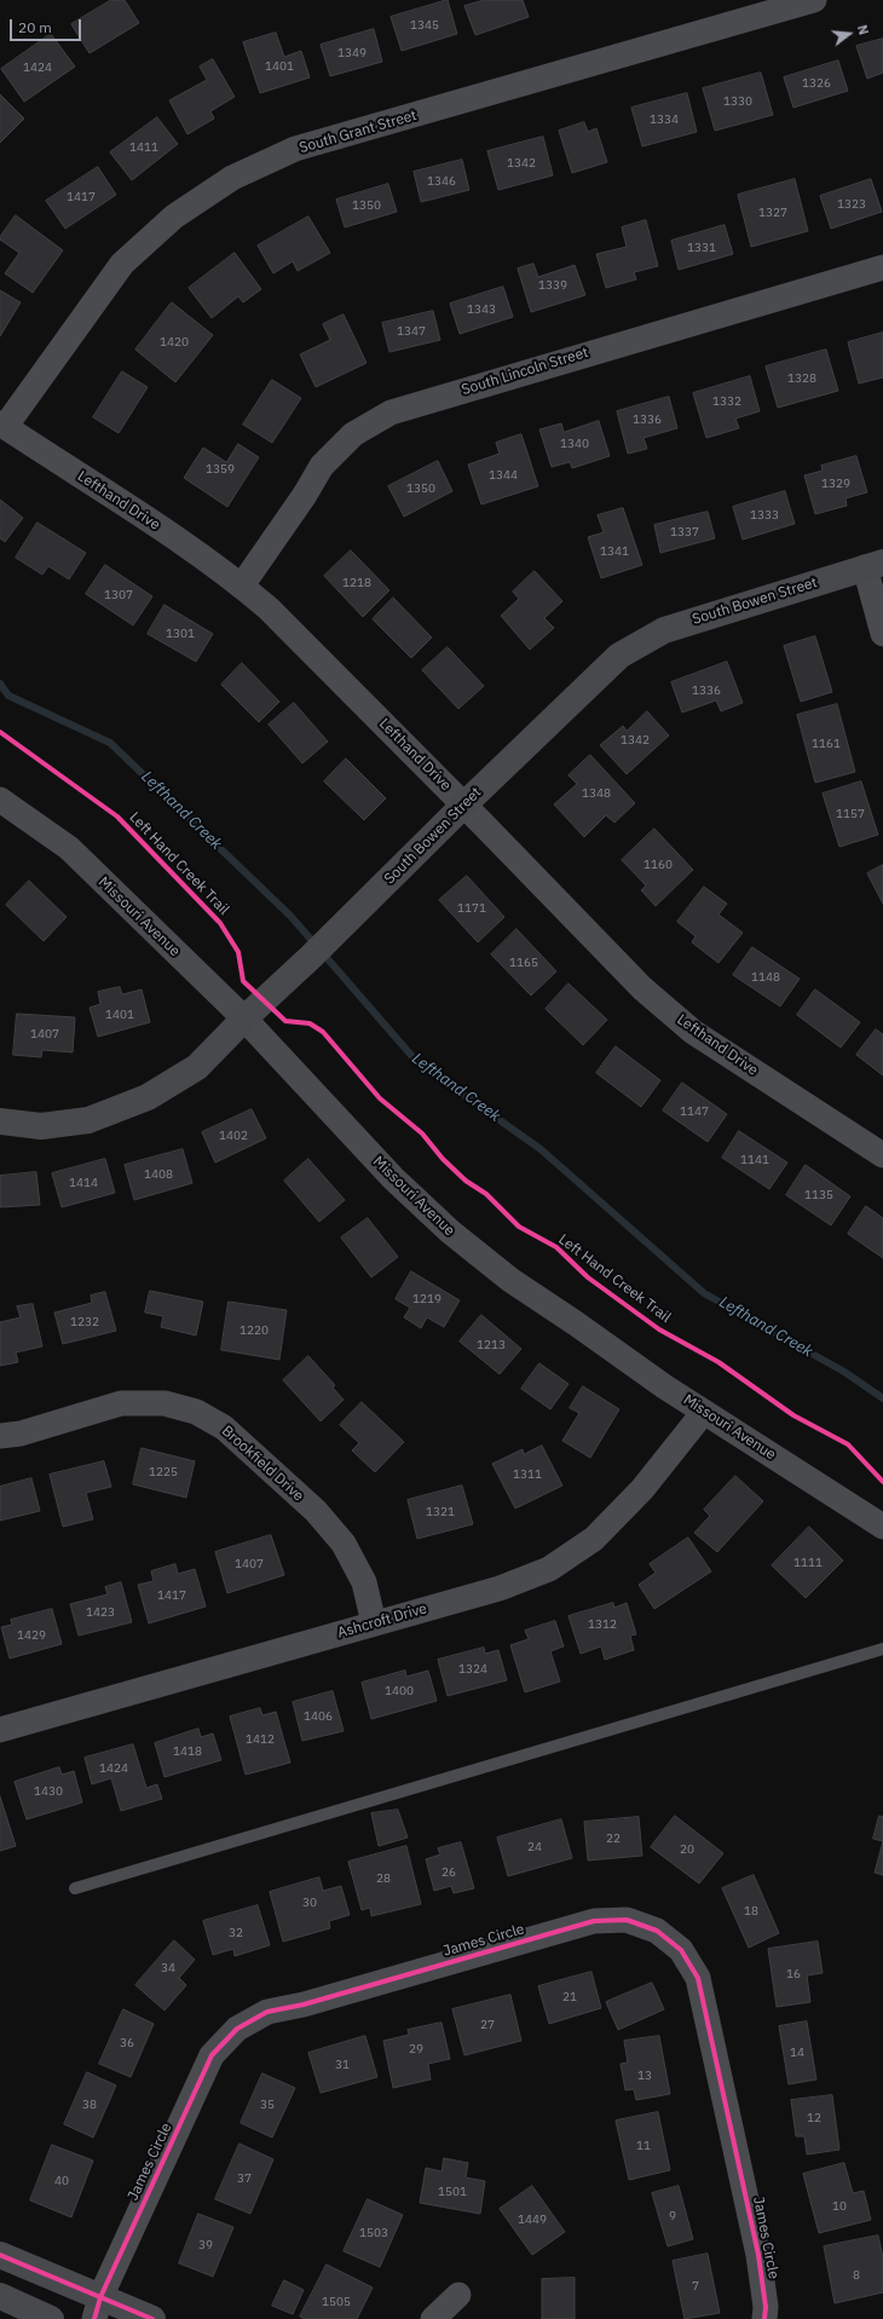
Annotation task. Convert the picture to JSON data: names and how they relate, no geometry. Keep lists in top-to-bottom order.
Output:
{
  "streets": {
    "street": [
      "South Grant Street",
      "South Lincoln Street",
      "Lefthand Drive",
      "South Bowen Street",
      "Missouri Avenue",
      "Brookfield Drive",
      "Ashcroft Drive",
      "James Circle"
    ],
    "cycle path": ["Left Hand Creek Trail"]
  },
  "crossings": [
    ["South Grant Street", "Lefthand Drive"],
    ["South Lincoln Street", "Lefthand Drive"],
    ["Lefthand Drive", "South Bowen Street"],
    ["South Bowen Street", "Missouri Avenue"],
    ["Missouri Avenue", "Ashcroft Drive"],
    ["Brookfield Drive", "Ashcroft Drive"]
  ],
  "water": ["Lefthand Creek"],
  "house_numbers": [
    "1345",
    "1349",
    "1401",
    "1424",
    "1326",
    "1330",
    "1334",
    "1411",
    "1342",
    "1346",
    "1417",
    "1323",
    "1350",
    "1327",
    "1331",
    "1339",
    "1343",
    "1347",
    "1420",
    "1328",
    "1332",
    "1336",
    "1340",
    "1359",
    "1344",
    "1329",
    "1350",
    "1333",
    "1337",
    "1341",
    "1218",
    "1307",
    "1301",
    "1336",
    "1342",
    "1161",
    "1348",
    "1157",
    "1160",
    "1171",
    "1165",
    "1148",
    "1401",
    "1407",
    "1147",
    "1402",
    "1141",
    "1408",
    "1414",
    "1135",
    "1219",
    "1232",
    "1220",
    "1213",
    "1225",
    "1311",
    "1321",
    "1111",
    "1407",
    "1417",
    "1423",
    "1312",
    "1429",
    "1324",
    "1400",
    "1406",
    "1412",
    "1418",
    "1424",
    "1430",
    "22",
    "24",
    "20",
    "26",
    "28",
    "30",
    "18",
    "32",
    "34",
    "16",
    "21",
    "27",
    "36",
    "29",
    "14",
    "31",
    "13",
    "38",
    "35",
    "12",
    "11",
    "37",
    "40",
    "1501",
    "10",
    "9",
    "1449",
    "1503",
    "39",
    "8",
    "7",
    "1505"
  ],
  "scale_bar": "20 m",
  "north": "right"
}
